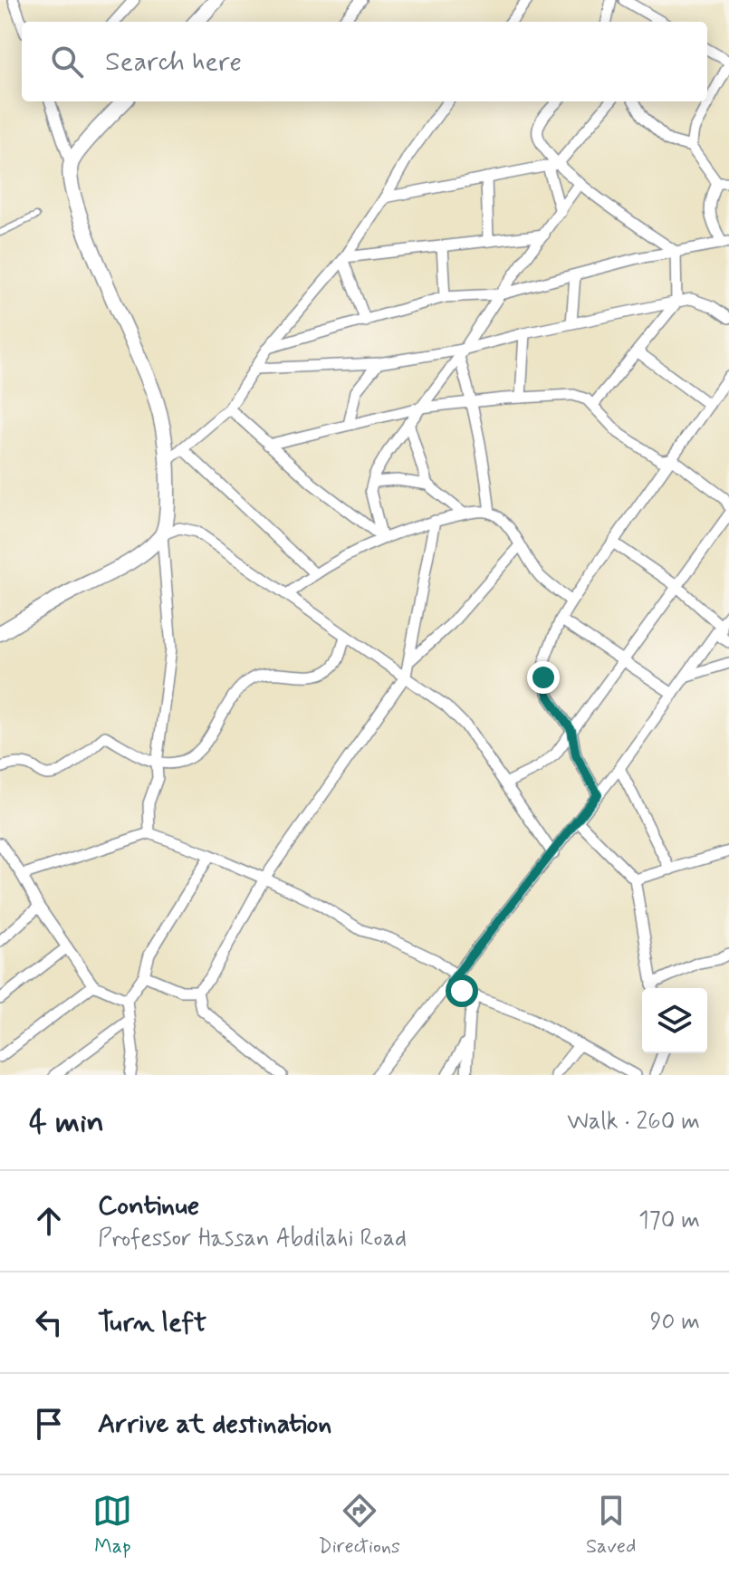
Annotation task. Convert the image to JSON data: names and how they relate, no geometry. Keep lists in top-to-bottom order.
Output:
{
  "page": {
    "search": "Search here",
    "heading": ["4 min", "Walk · 260 m"],
    "list": [
      ["Continue", "Professor Hassan Abdilahi Road", "170 m"],
      ["Turn left", "90 m"],
      "Arrive at destination"
    ],
    "nav": ["Map", "Directions", "Saved"]
  }
}
